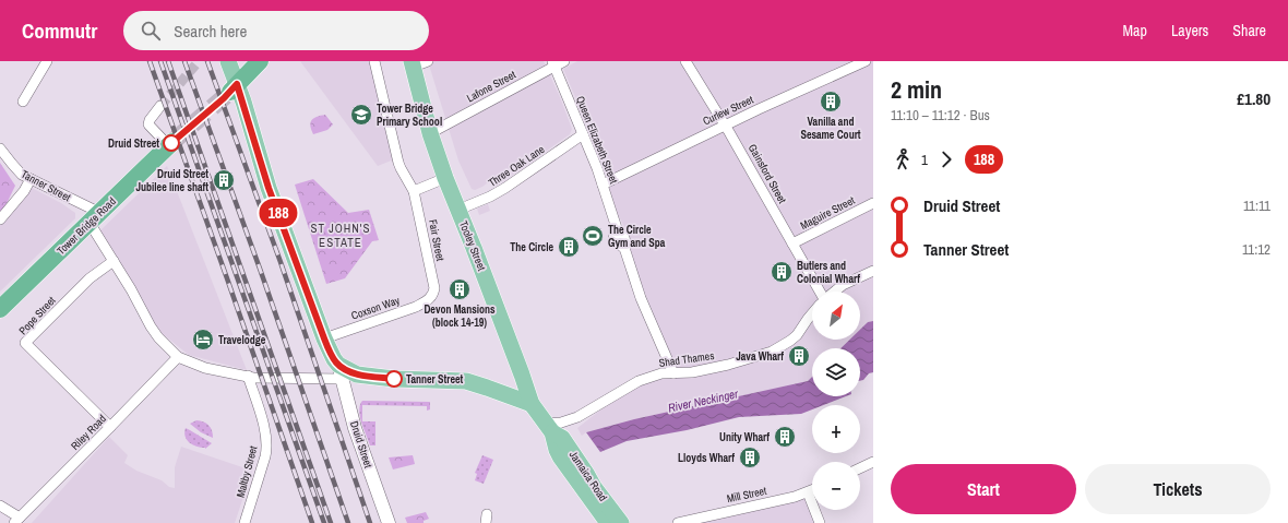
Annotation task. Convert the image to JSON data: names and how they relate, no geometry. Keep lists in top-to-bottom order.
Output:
{
  "streets": {
    "highway": ["Tower Bridge Road"],
    "main road": ["Tooley Street", "Jamaica Road"],
    "street": [
      "Lafone Street",
      "Curlew Street",
      "Queen Elizabeth Street",
      "Three Oak Lane",
      "Gainsford Street",
      "Tanner Street",
      "Maguire Street",
      "Fair Street",
      "Coxson Way",
      "Pope Street",
      "Shad Thames",
      "Riley Road",
      "Druid Street",
      "Maltby Street",
      "Mill Street"
    ]
  },
  "crossings": [
    ["Lafone Street", "Queen Elizabeth Street"],
    ["Lafone Street", "Tooley Street"],
    ["Curlew Street", "Queen Elizabeth Street"],
    ["Curlew Street", "Gainsford Street"],
    ["Queen Elizabeth Street", "Three Oak Lane"],
    ["Queen Elizabeth Street", "Shad Thames"],
    ["Three Oak Lane", "Tooley Street"],
    ["Gainsford Street", "Maguire Street"],
    ["Tanner Street", "Tower Bridge Road"],
    ["Fair Street", "Coxson Way"],
    ["Tooley Street", "Shad Thames"],
    ["Tooley Street", "Jamaica Road"],
    ["Pope Street", "Riley Road"],
    ["Shad Thames", "Jamaica Road"]
  ],
  "districts": ["ST JOHN'S ESTATE"],
  "water": ["River Neckinger"],
  "places": {
    "building": [
      "Vanilla and Sesame Court",
      "Druid Street Jubilee line shaft",
      "The Circle",
      "Butlers and Colonial Wharf",
      "Devon Mansions (block 14-19)",
      "Java Wharf",
      "Unity Wharf",
      "Lloyds Wharf"
    ],
    "school or university": ["Tower Bridge Primary School"],
    "other": ["Druid Street", "Tanner Street"],
    "sports": ["The Circle Gym and Spa"],
    "hotel": ["Travelodge"]
  },
  "lines": ["bus line 188"],
  "north": "top right",
  "page": {
    "header": "Commutr",
    "search": "Search here",
    "nav": ["Map", "Layers", "Share"],
    "on_map": "188",
    "heading": ["2 min", "11:10 – 11:12 · Bus", "£1.80"],
    "legs": ["1", "188"],
    "list": [
      {
        "name": "Druid Street",
        "value": "11:11"
      },
      {
        "name": "Tanner Street",
        "value": "11:12"
      }
    ],
    "map_buttons": ["+", "−"],
    "buttons": ["Start", "Tickets"]
  }
}
